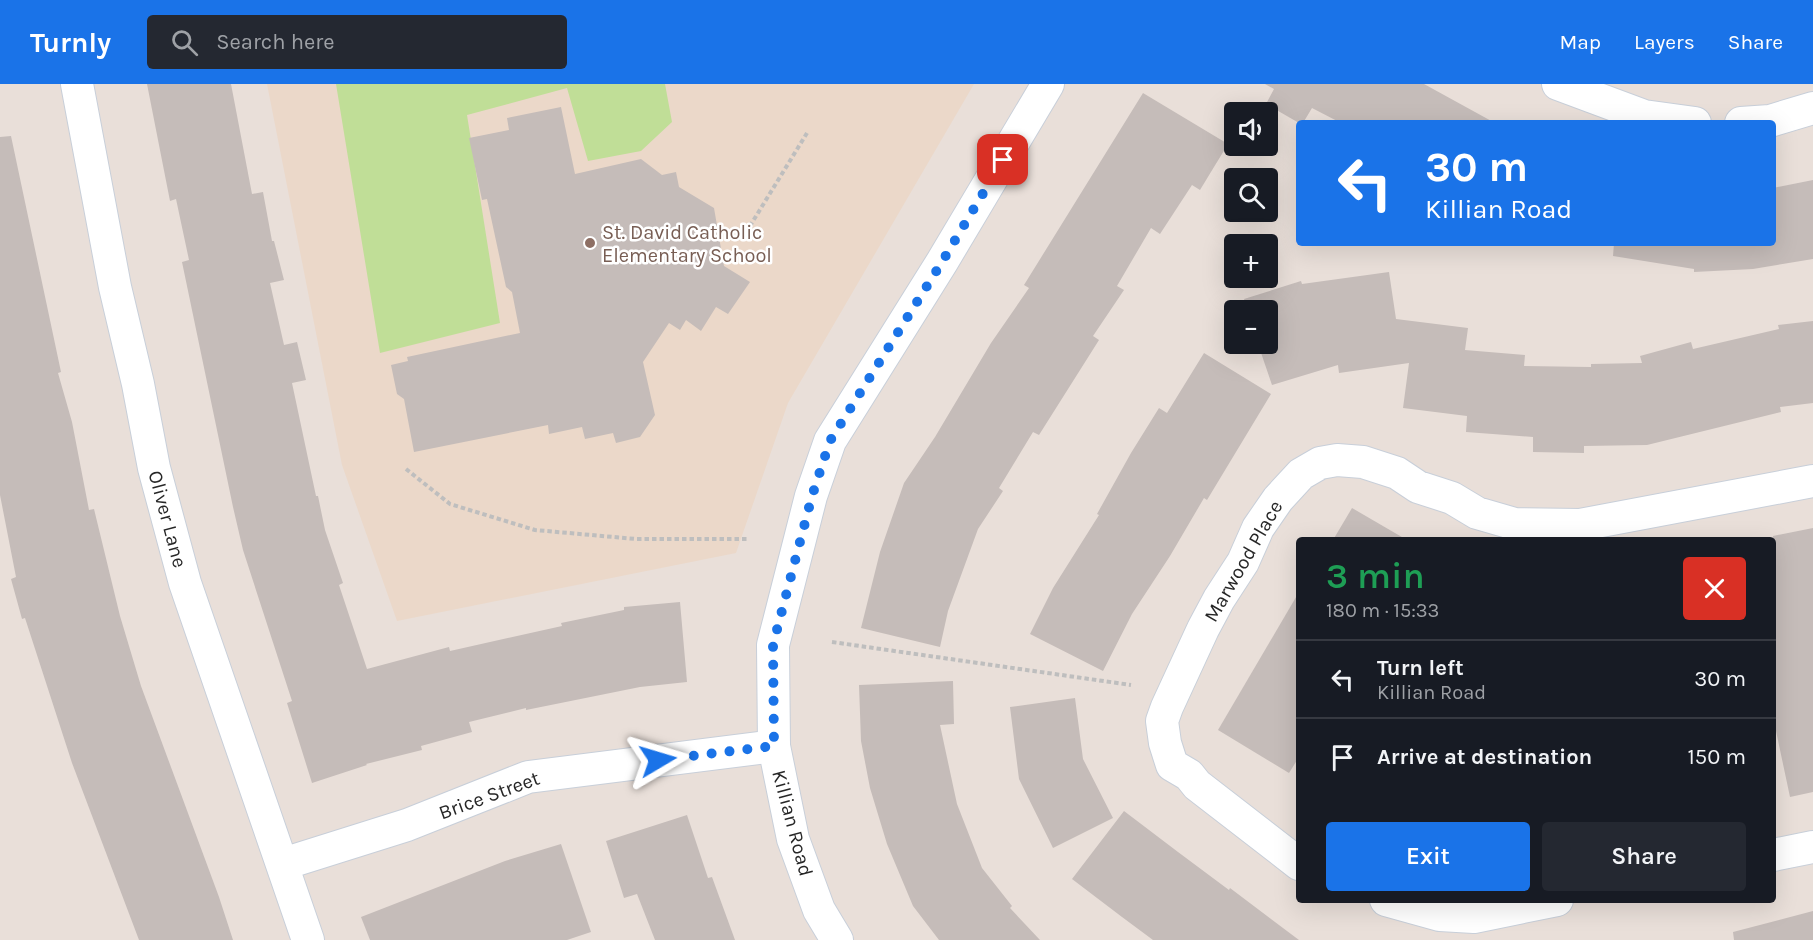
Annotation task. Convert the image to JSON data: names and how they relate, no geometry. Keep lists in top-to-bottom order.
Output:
{
  "streets": {
    "street": [
      "Oliver Lane",
      "Marwood Place",
      "Brice Street",
      "Killian Road"
    ]
  },
  "crossings": [
    ["Oliver Lane", "Brice Street"],
    ["Brice Street", "Killian Road"]
  ],
  "places": ["St. David Catholic Elementary School"],
  "page": {
    "header": "Turnly",
    "search": "Search here",
    "nav": ["Map", "Layers", "Share"],
    "map_buttons": ["+", "−"],
    "turn": ["30 m", "Killian Road"],
    "heading": ["3 min", "180 m · 15:33"],
    "list": [
      {
        "name": "Turn left",
        "note": "Killian Road",
        "value": "30 m"
      },
      {
        "name": "Arrive at destination",
        "value": "150 m"
      }
    ],
    "buttons": ["Exit", "Share"]
  }
}
